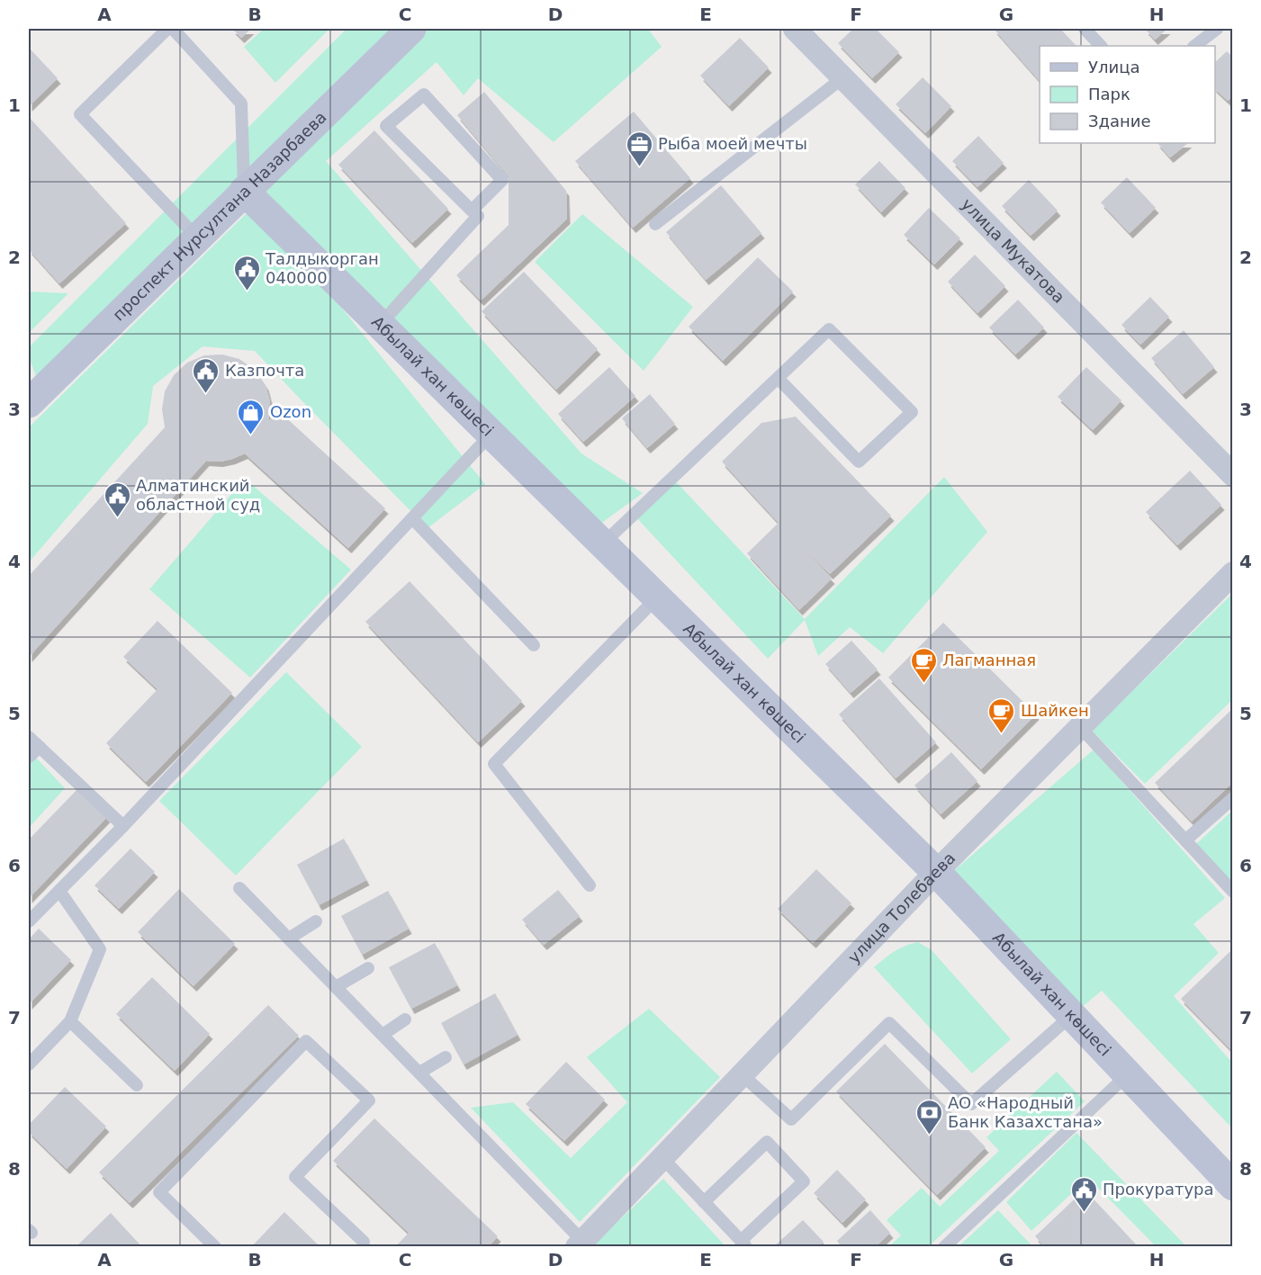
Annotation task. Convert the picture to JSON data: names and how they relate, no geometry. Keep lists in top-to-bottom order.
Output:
{
  "streets": {
    "main road": ["проспект Нурсултана Назарбаева", "Абылай хан көшесі"],
    "street": ["улица Мукатова", "улица Толебаева"]
  },
  "crossings": [
    ["проспект Нурсултана Назарбаева", "Абылай хан көшесі"],
    ["Абылай хан көшесі", "улица Толебаева"]
  ],
  "places": {
    "office": ["Рыба моей мечты"],
    "public building": [
      "Талдыкорган 040000",
      "Казпочта",
      "Алматинский областной суд",
      "Прокуратура"
    ],
    "shop": ["Ozon"],
    "cafe": ["Лагманная", "Шайкен"],
    "bank": ["AO «Народный Банк Казахстана»"]
  },
  "legend": ["Улица", "Парк", "Здание"],
  "grid": {
    "columns": [
      "A",
      "B",
      "C",
      "D",
      "E",
      "F",
      "G",
      "H"
    ],
    "rows": [
      "1",
      "2",
      "3",
      "4",
      "5",
      "6",
      "7",
      "8"
    ]
  }
}
